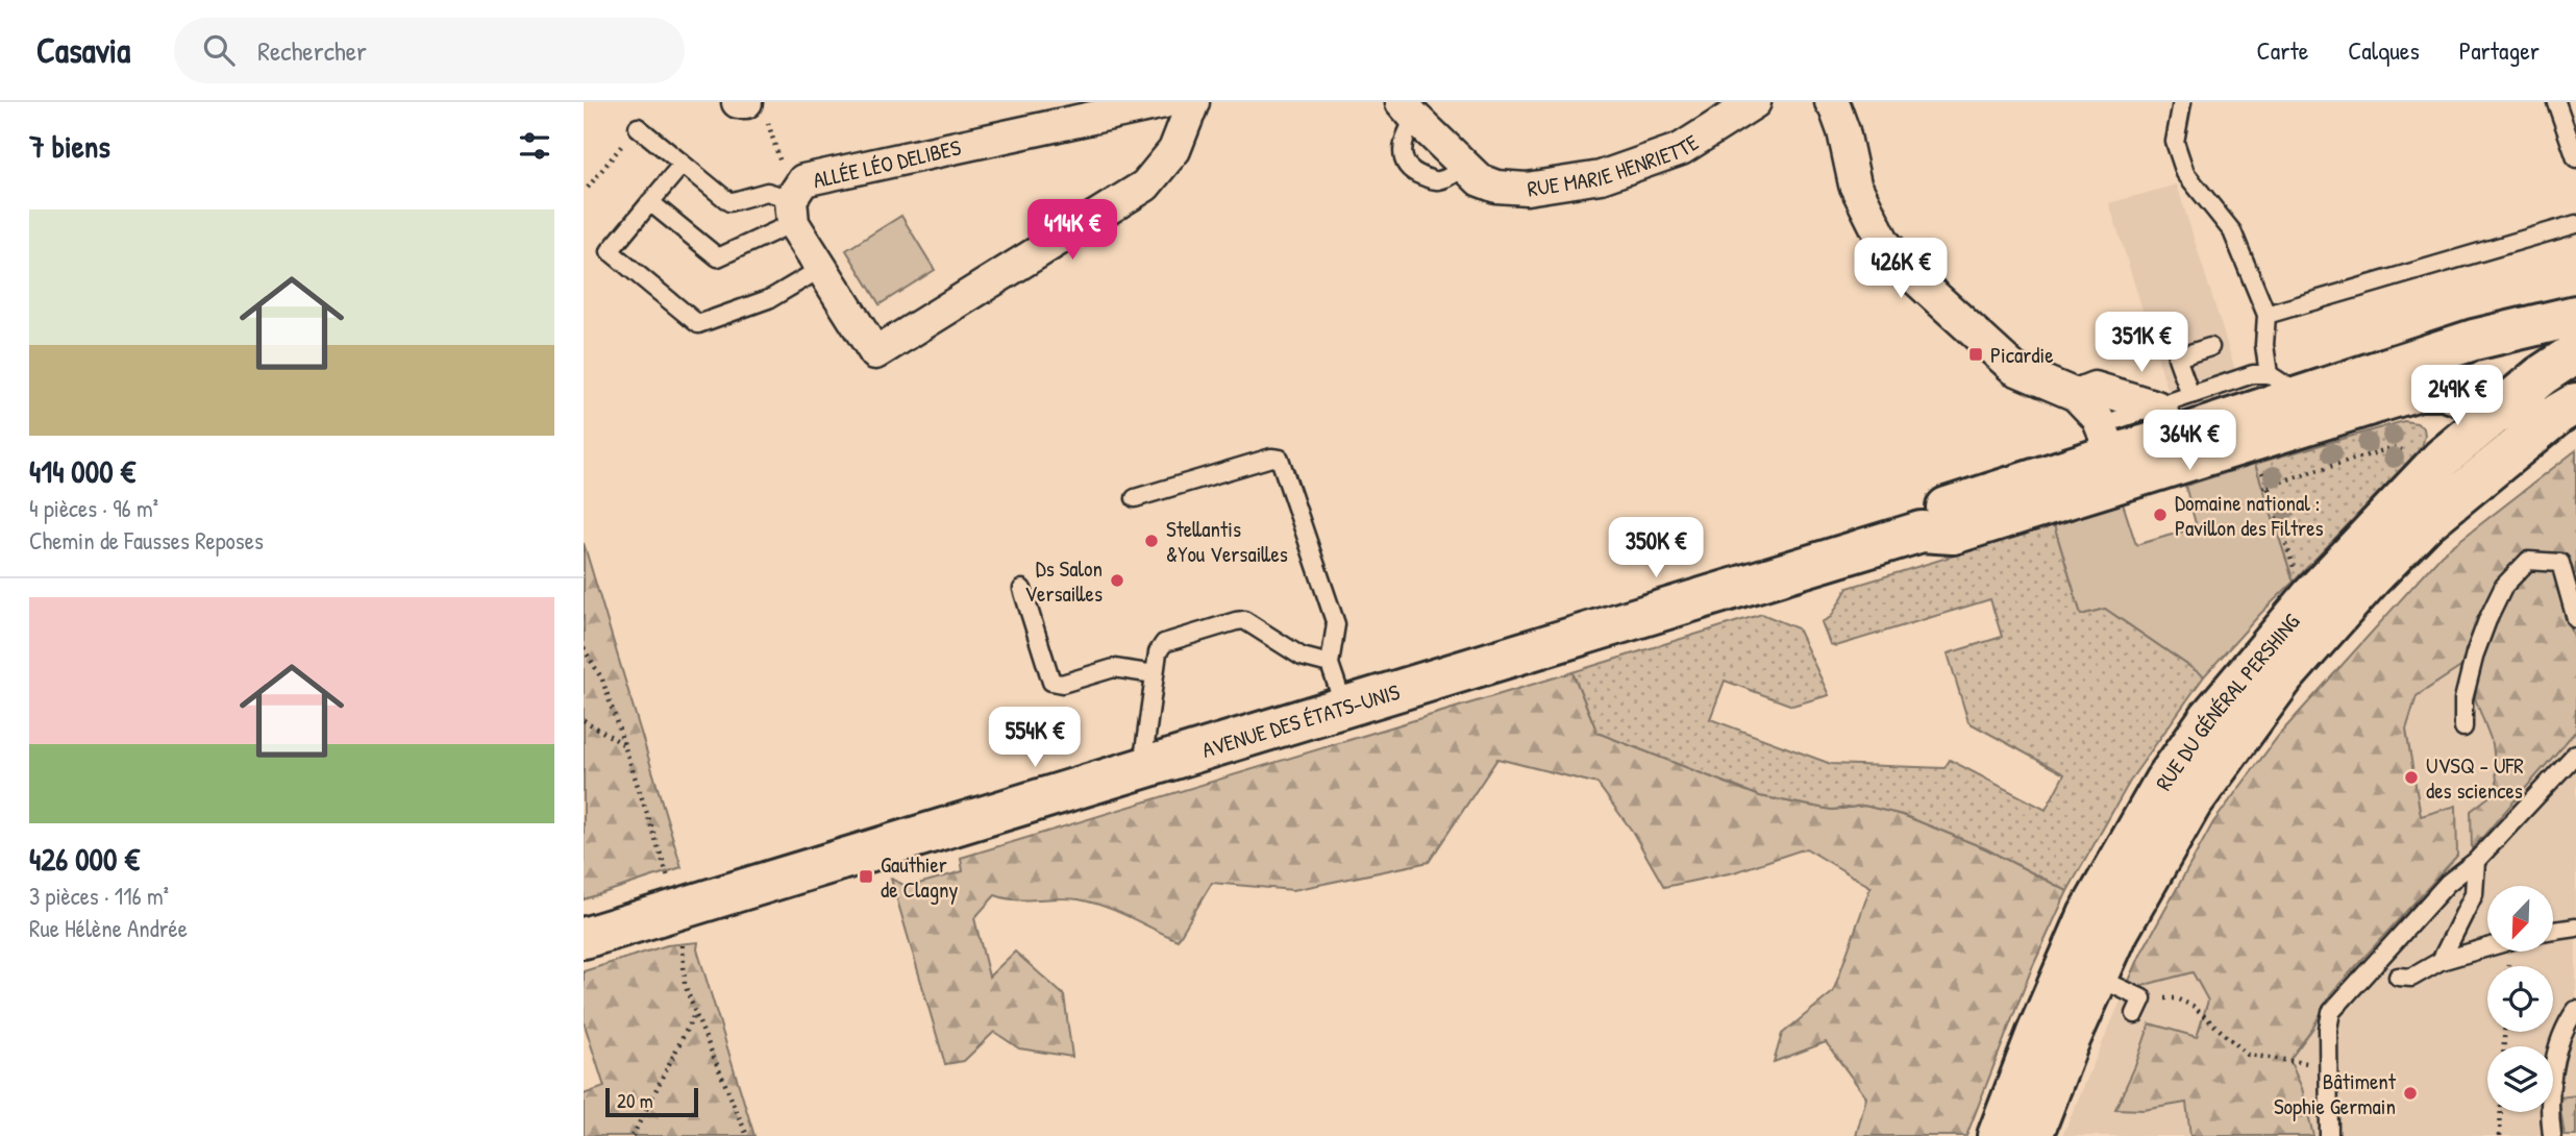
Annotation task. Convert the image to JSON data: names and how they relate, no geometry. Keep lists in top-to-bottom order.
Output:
{
  "streets": {
    "main road": ["RUE DU GÉNÉRAL PERSHING", "AVENUE DES ÉTATS-UNIS"],
    "street": ["RUE MARIE HENRIETTE", "ALLÉE LÉO DELIBES"]
  },
  "crossings": [
    ["RUE DU GÉNÉRAL PERSHING", "AVENUE DES ÉTATS-UNIS"]
  ],
  "places": {
    "transit": ["Picardie", "Gauthier de Clagny"],
    "other": [
      "Domaine national : Pavillon des Filtres",
      "Stellantis &You Versailles",
      "Ds Salon Versailles",
      "UVSQ - UFR des sciences",
      "Bâtiment Sophie Germain"
    ]
  },
  "scale_bar": "20 m",
  "north": "bottom left",
  "page": {
    "header": "Casavia",
    "search": "Rechercher",
    "nav": ["Carte", "Calques", "Partager"],
    "heading": "7 biens",
    "list": [
      {
        "name": "414 000 €",
        "note": "4 pièces · 96 m² · Chemin de Fausses Reposes"
      },
      {
        "name": "426 000 €",
        "note": "3 pièces · 116 m² · Rue Hélène Andrée"
      }
    ],
    "price": [
      "414K €",
      "426K €",
      "351K €",
      "249K €",
      "364K €",
      "350K €",
      "554K €"
    ],
    "scale": "20 m"
  }
}
